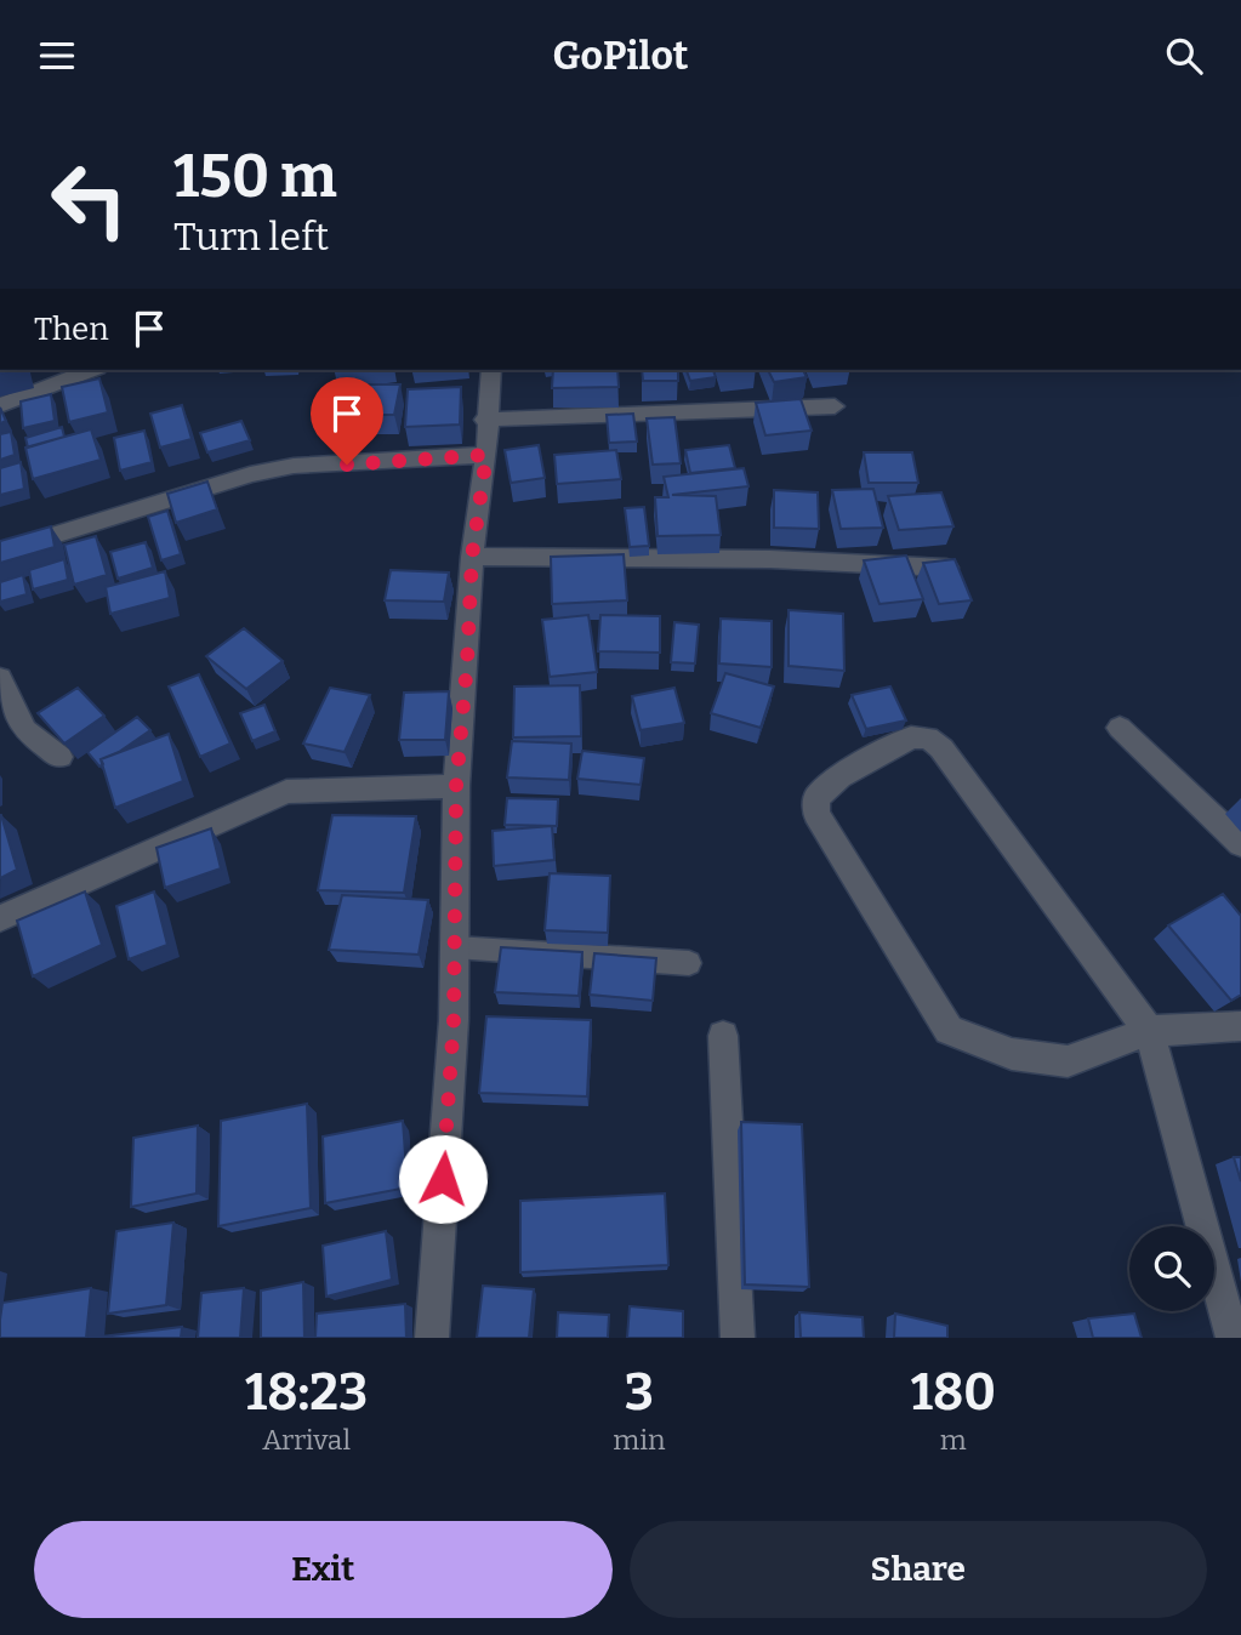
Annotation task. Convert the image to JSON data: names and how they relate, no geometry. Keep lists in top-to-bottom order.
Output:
{
  "page": {
    "header": "GoPilot",
    "turn": ["150 m", "Turn left"],
    "then": "Then",
    "eta": [
      "18:23",
      "Arrival",
      "3",
      "min",
      "180",
      "m"
    ],
    "buttons": ["Exit", "Share"]
  }
}
